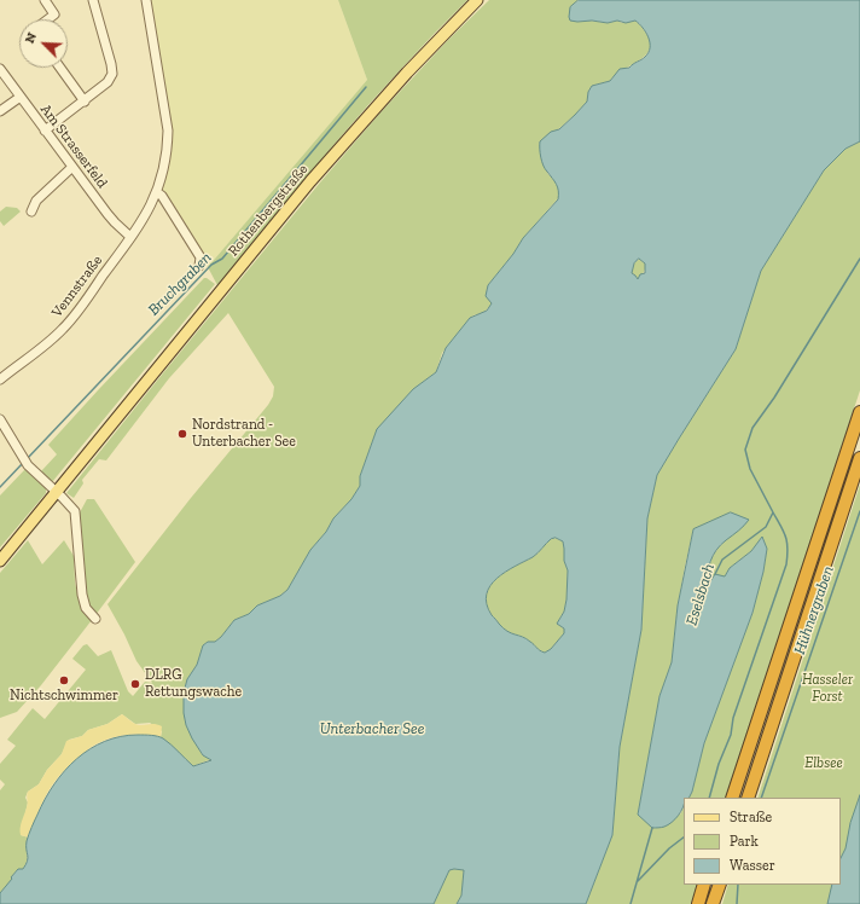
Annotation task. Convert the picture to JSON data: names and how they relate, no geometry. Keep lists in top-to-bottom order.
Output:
{
  "streets": {
    "main road": ["Rothenbergstraße"],
    "street": ["Am Strasserfeld", "Vennstraße"]
  },
  "crossings": [
    ["Am Strasserfeld", "Vennstraße"]
  ],
  "water": [
    "Bruchgraben",
    "Eselsbach",
    "Hühnergraben",
    "Unterbacher See"
  ],
  "parks": ["Hasseler Forst", "Elbsee"],
  "places": ["Nordstrand - Unterbacher See", "Nichtschwimmer", "DLRG Rettungswache"],
  "legend": ["Straße", "Park", "Wasser"],
  "north": "top left"
}
